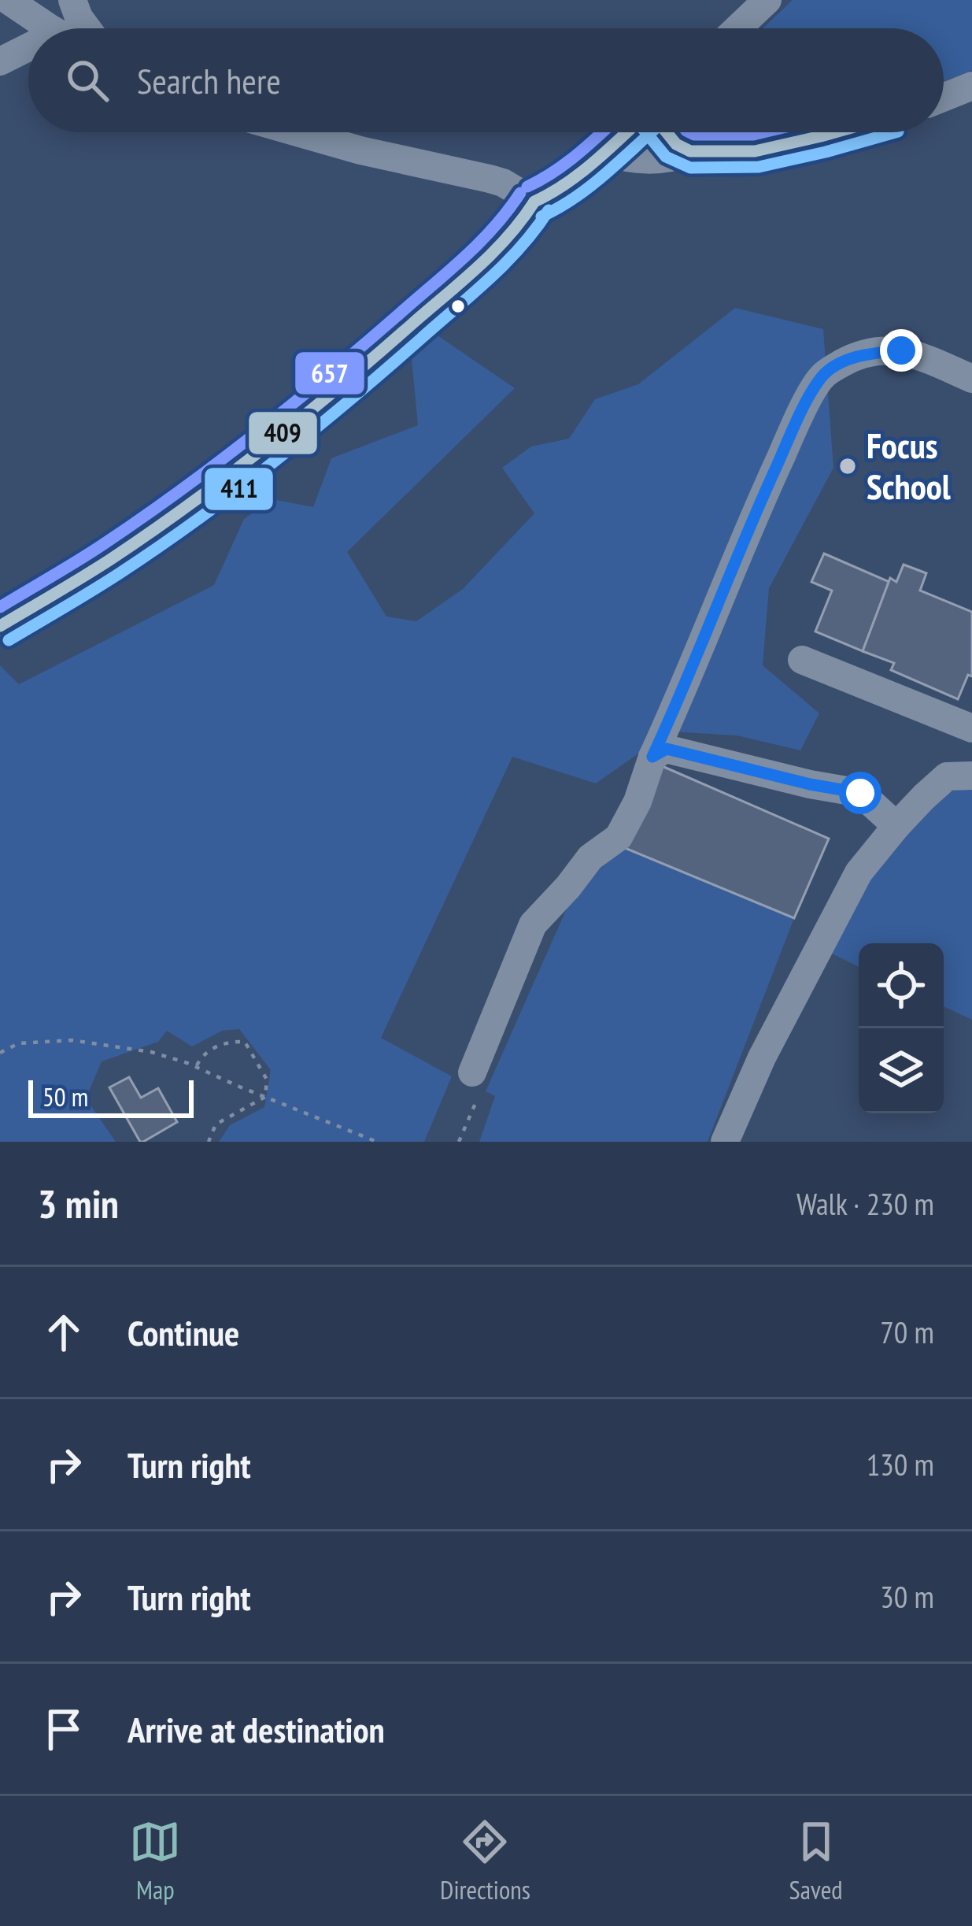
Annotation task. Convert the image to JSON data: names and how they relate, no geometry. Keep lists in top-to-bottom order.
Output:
{
  "places": ["Focus School"],
  "lines": ["transit line 409", "transit line 411", "transit line 657"],
  "scale_bar": "50 m",
  "page": {
    "search": "Search here",
    "scale": "50 m",
    "heading": ["3 min", "Walk · 230 m"],
    "list": [
      ["Continue", "70 m"],
      ["Turn right", "130 m"],
      ["Turn right", "30 m"],
      "Arrive at destination"
    ],
    "nav": ["Map", "Directions", "Saved"]
  }
}
